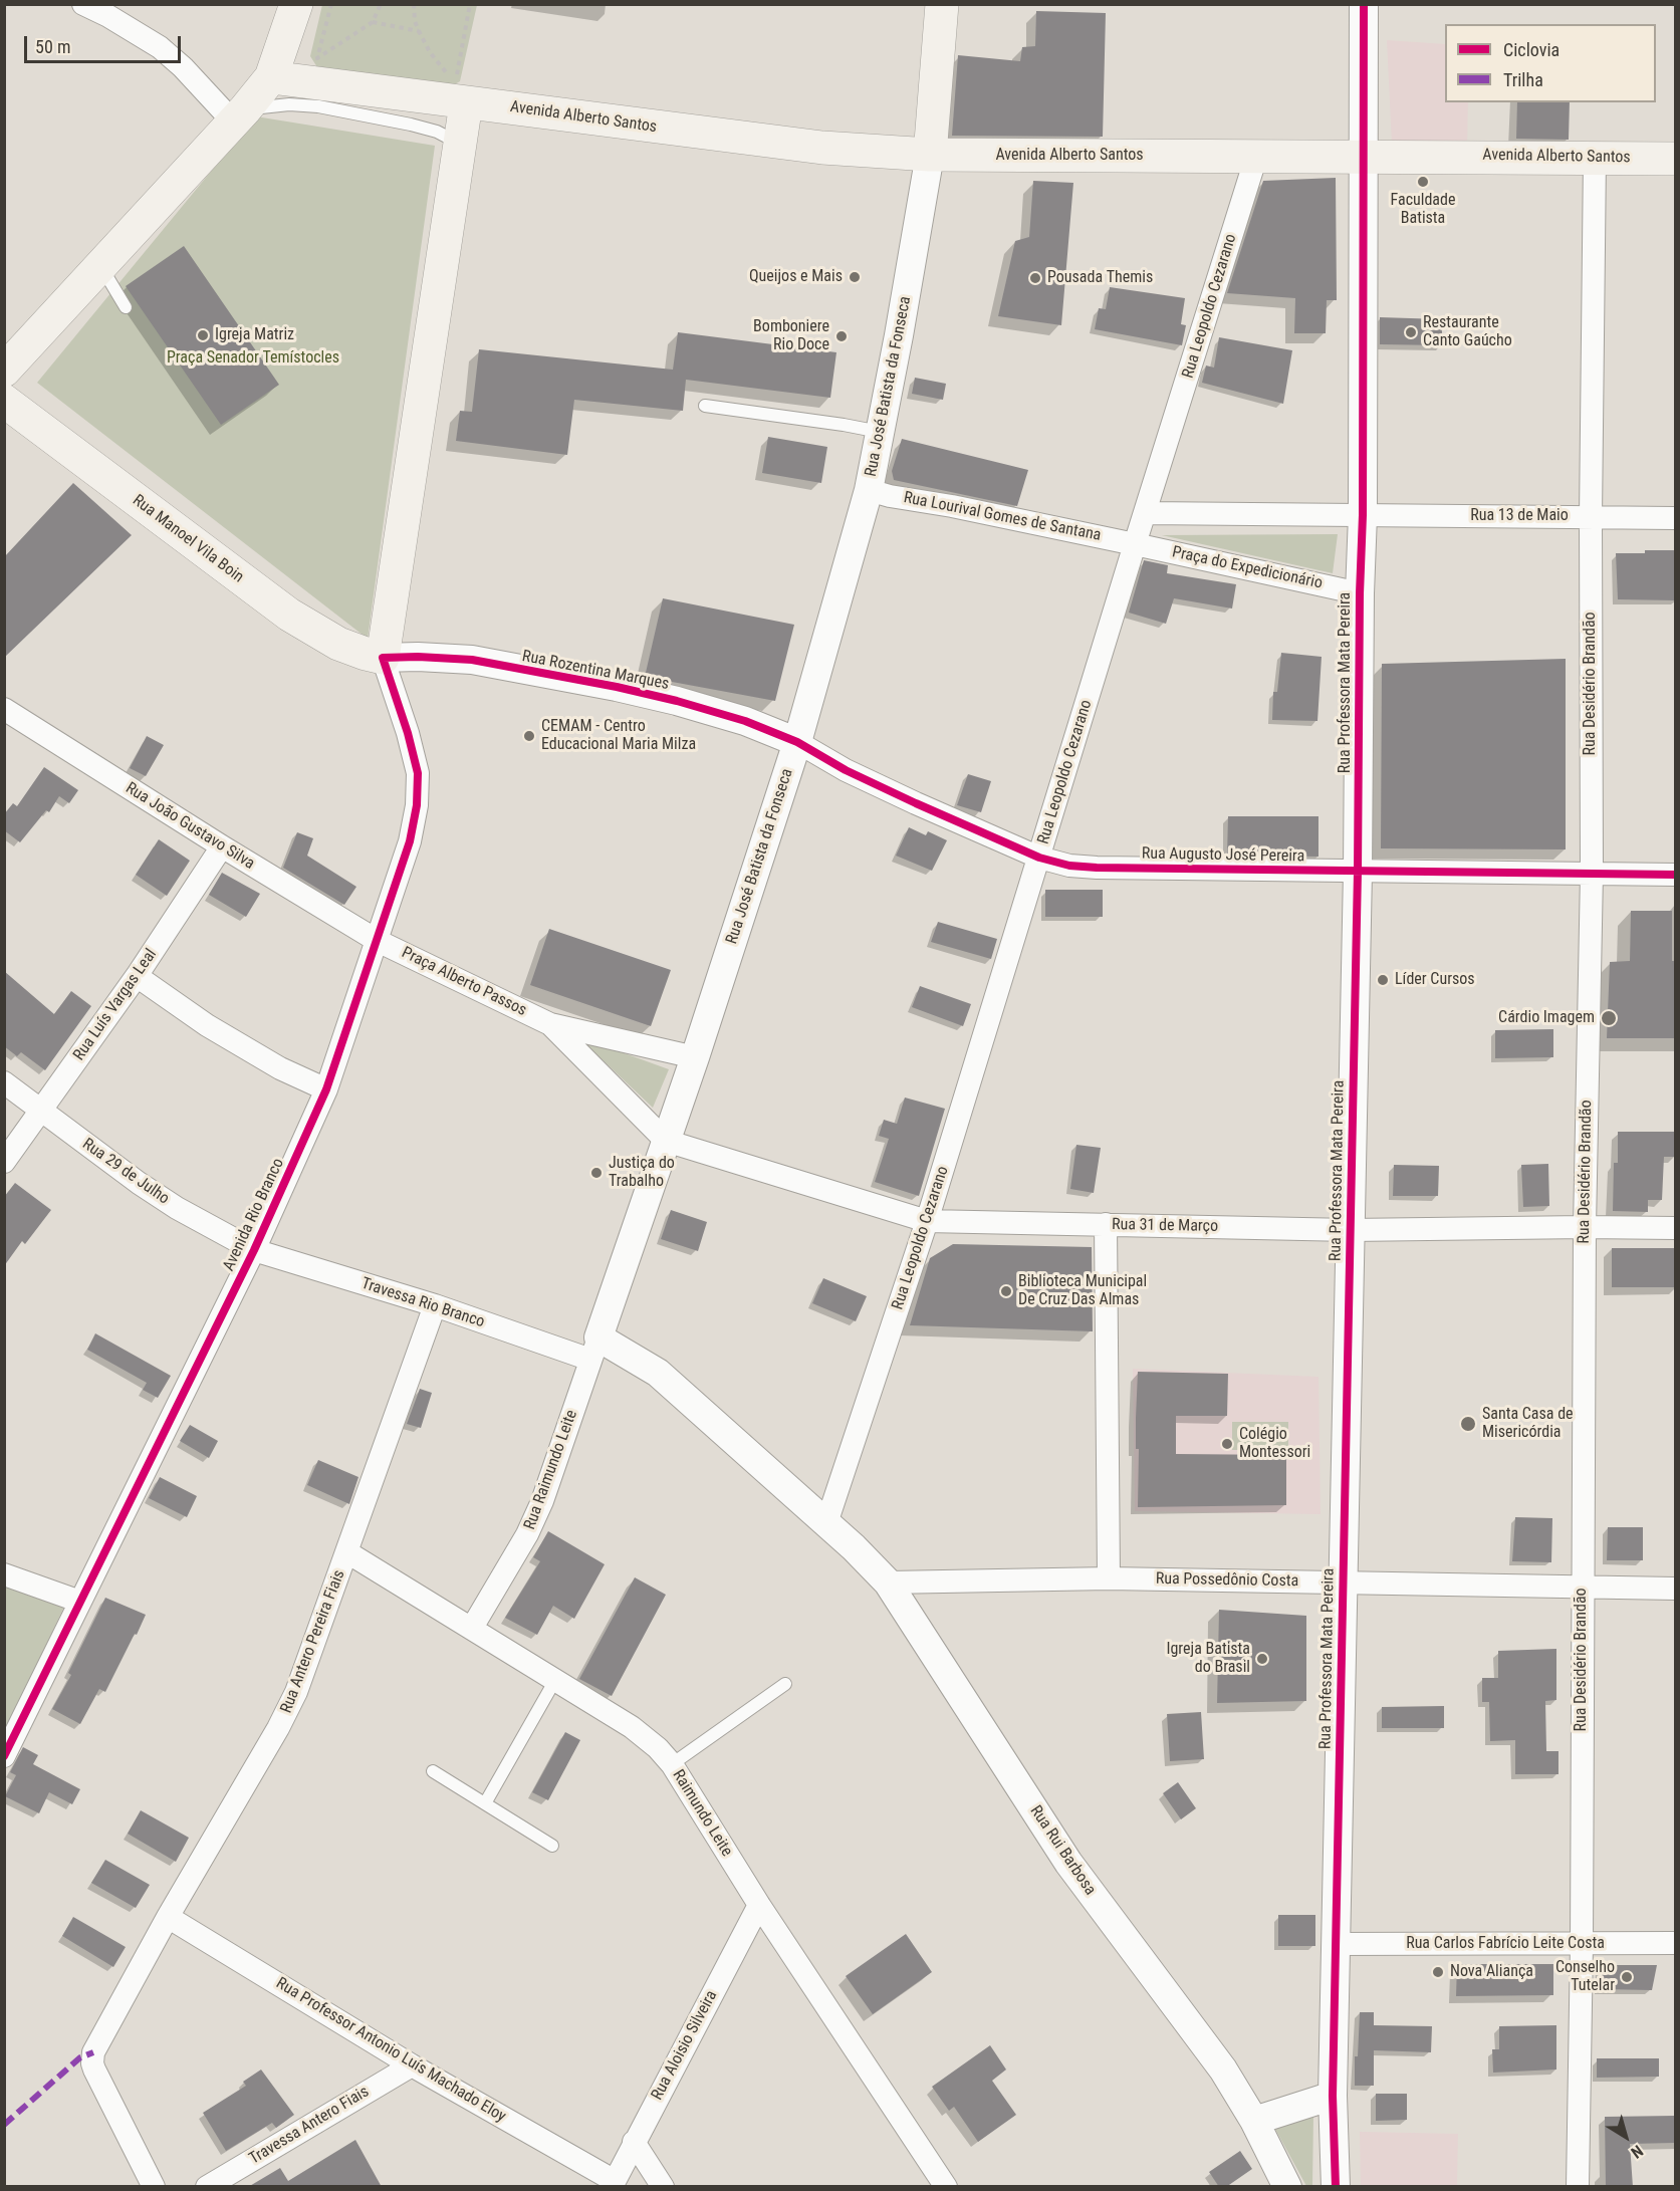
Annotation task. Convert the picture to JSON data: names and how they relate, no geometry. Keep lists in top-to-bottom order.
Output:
{
  "streets": {
    "main road": ["Avenida Alberto Santos", "Rua Manoel Vila Boin"],
    "street": [
      "Rua Leopoldo Cezarano",
      "Rua José Batista da Fonseca",
      "Rua 13 de Maio",
      "Rua Lourival Gomes de Santana",
      "Praça do Expedicionário",
      "Rua Rozentina Marques",
      "Rua Professora Mata Pereira",
      "Rua Desidério Brandão",
      "Rua João Gustavo Silva",
      "Rua Augusto José Pereira",
      "Praça Alberto Passos",
      "Rua Luís Vargas Leal",
      "Rua 29 de Julho",
      "Avenida Rio Branco",
      "Rua 31 de Março",
      "Travessa Rio Branco",
      "Rua Raimundo Leite",
      "Rua Possedônio Costa",
      "Rua Antero Pereira Fiais",
      "Raimundo Leite",
      "Rua Rui Barbosa",
      "Rua Carlos Fabrício Leite Costa",
      "Rua Aloisio Silveira",
      "Rua Professor Antonio Luís Machado Eloy",
      "Travessa Antero Fiais"
    ]
  },
  "crossings": [
    ["Avenida Alberto Santos", "Rua Leopoldo Cezarano"],
    ["Avenida Alberto Santos", "Rua José Batista da Fonseca"],
    ["Avenida Alberto Santos", "Rua Professora Mata Pereira"],
    ["Avenida Alberto Santos", "Rua Desidério Brandão"],
    ["Rua Leopoldo Cezarano", "Rua Lourival Gomes de Santana"],
    ["Rua Leopoldo Cezarano", "Praça do Expedicionário"],
    ["Rua Leopoldo Cezarano", "Rua Augusto José Pereira"],
    ["Rua Leopoldo Cezarano", "Rua 31 de Março"],
    ["Rua Leopoldo Cezarano", "Rua Rui Barbosa"],
    ["Rua José Batista da Fonseca", "Rua Lourival Gomes de Santana"],
    ["Rua José Batista da Fonseca", "Rua Rozentina Marques"],
    ["Rua José Batista da Fonseca", "Rua Augusto José Pereira"],
    ["Rua José Batista da Fonseca", "Praça Alberto Passos"],
    ["Rua José Batista da Fonseca", "Rua 31 de Março"],
    ["Rua José Batista da Fonseca", "Travessa Rio Branco"],
    ["Rua José Batista da Fonseca", "Rua Raimundo Leite"],
    ["Rua José Batista da Fonseca", "Rua Rui Barbosa"],
    ["Rua 13 de Maio", "Rua Professora Mata Pereira"],
    ["Rua 13 de Maio", "Rua Desidério Brandão"],
    ["Rua Lourival Gomes de Santana", "Praça do Expedicionário"],
    ["Rua Manoel Vila Boin", "Rua Rozentina Marques"],
    ["Rua Manoel Vila Boin", "Avenida Rio Branco"],
    ["Praça do Expedicionário", "Rua Professora Mata Pereira"],
    ["Rua Rozentina Marques", "Rua Augusto José Pereira"],
    ["Rua Rozentina Marques", "Avenida Rio Branco"],
    ["Rua Professora Mata Pereira", "Rua Augusto José Pereira"],
    ["Rua Professora Mata Pereira", "Rua 31 de Março"],
    ["Rua Professora Mata Pereira", "Rua Possedônio Costa"],
    ["Rua Professora Mata Pereira", "Rua Carlos Fabrício Leite Costa"],
    ["Rua Desidério Brandão", "Rua Augusto José Pereira"],
    ["Rua Desidério Brandão", "Rua 31 de Março"],
    ["Rua Desidério Brandão", "Rua Possedônio Costa"],
    ["Rua Desidério Brandão", "Rua Carlos Fabrício Leite Costa"],
    ["Rua João Gustavo Silva", "Praça Alberto Passos"],
    ["Rua João Gustavo Silva", "Rua Luís Vargas Leal"],
    ["Rua João Gustavo Silva", "Avenida Rio Branco"],
    ["Praça Alberto Passos", "Avenida Rio Branco"],
    ["Praça Alberto Passos", "Rua 31 de Março"],
    ["Rua Luís Vargas Leal", "Rua 29 de Julho"],
    ["Rua 29 de Julho", "Avenida Rio Branco"],
    ["Rua 29 de Julho", "Travessa Rio Branco"],
    ["Avenida Rio Branco", "Travessa Rio Branco"],
    ["Travessa Rio Branco", "Rua Raimundo Leite"],
    ["Travessa Rio Branco", "Rua Antero Pereira Fiais"],
    ["Travessa Rio Branco", "Rua Rui Barbosa"],
    ["Rua Raimundo Leite", "Raimundo Leite"],
    ["Rua Raimundo Leite", "Rua Rui Barbosa"],
    ["Rua Possedônio Costa", "Rua Rui Barbosa"],
    ["Rua Antero Pereira Fiais", "Raimundo Leite"],
    ["Rua Antero Pereira Fiais", "Rua Professor Antonio Luís Machado Eloy"],
    ["Raimundo Leite", "Rua Aloisio Silveira"],
    ["Rua Aloisio Silveira", "Rua Professor Antonio Luís Machado Eloy"],
    ["Rua Professor Antonio Luís Machado Eloy", "Travessa Antero Fiais"]
  ],
  "parks": ["Praça Senador Temístocles"],
  "places": [
    "Faculdade Batista",
    "Queijos e Mais",
    "Pousada Themis",
    "Restaurante Canto Gaúcho",
    "Igreja Matriz",
    "Bomboniere Rio Doce",
    "CEMAM - Centro Educacional Maria Milza",
    "Líder Cursos",
    "Cárdio Imagem",
    "Justiça do Trabalho",
    "Biblioteca Municipal De Cruz Das Almas",
    "Santa Casa de Misericórdia",
    "Colégio Montessori",
    "Igreja Batista do Brasil",
    "Nova Aliança",
    "Conselho Tutelar"
  ],
  "legend": ["Ciclovia", "Trilha"],
  "scale_bar": "50 m",
  "north": "bottom right"
}
